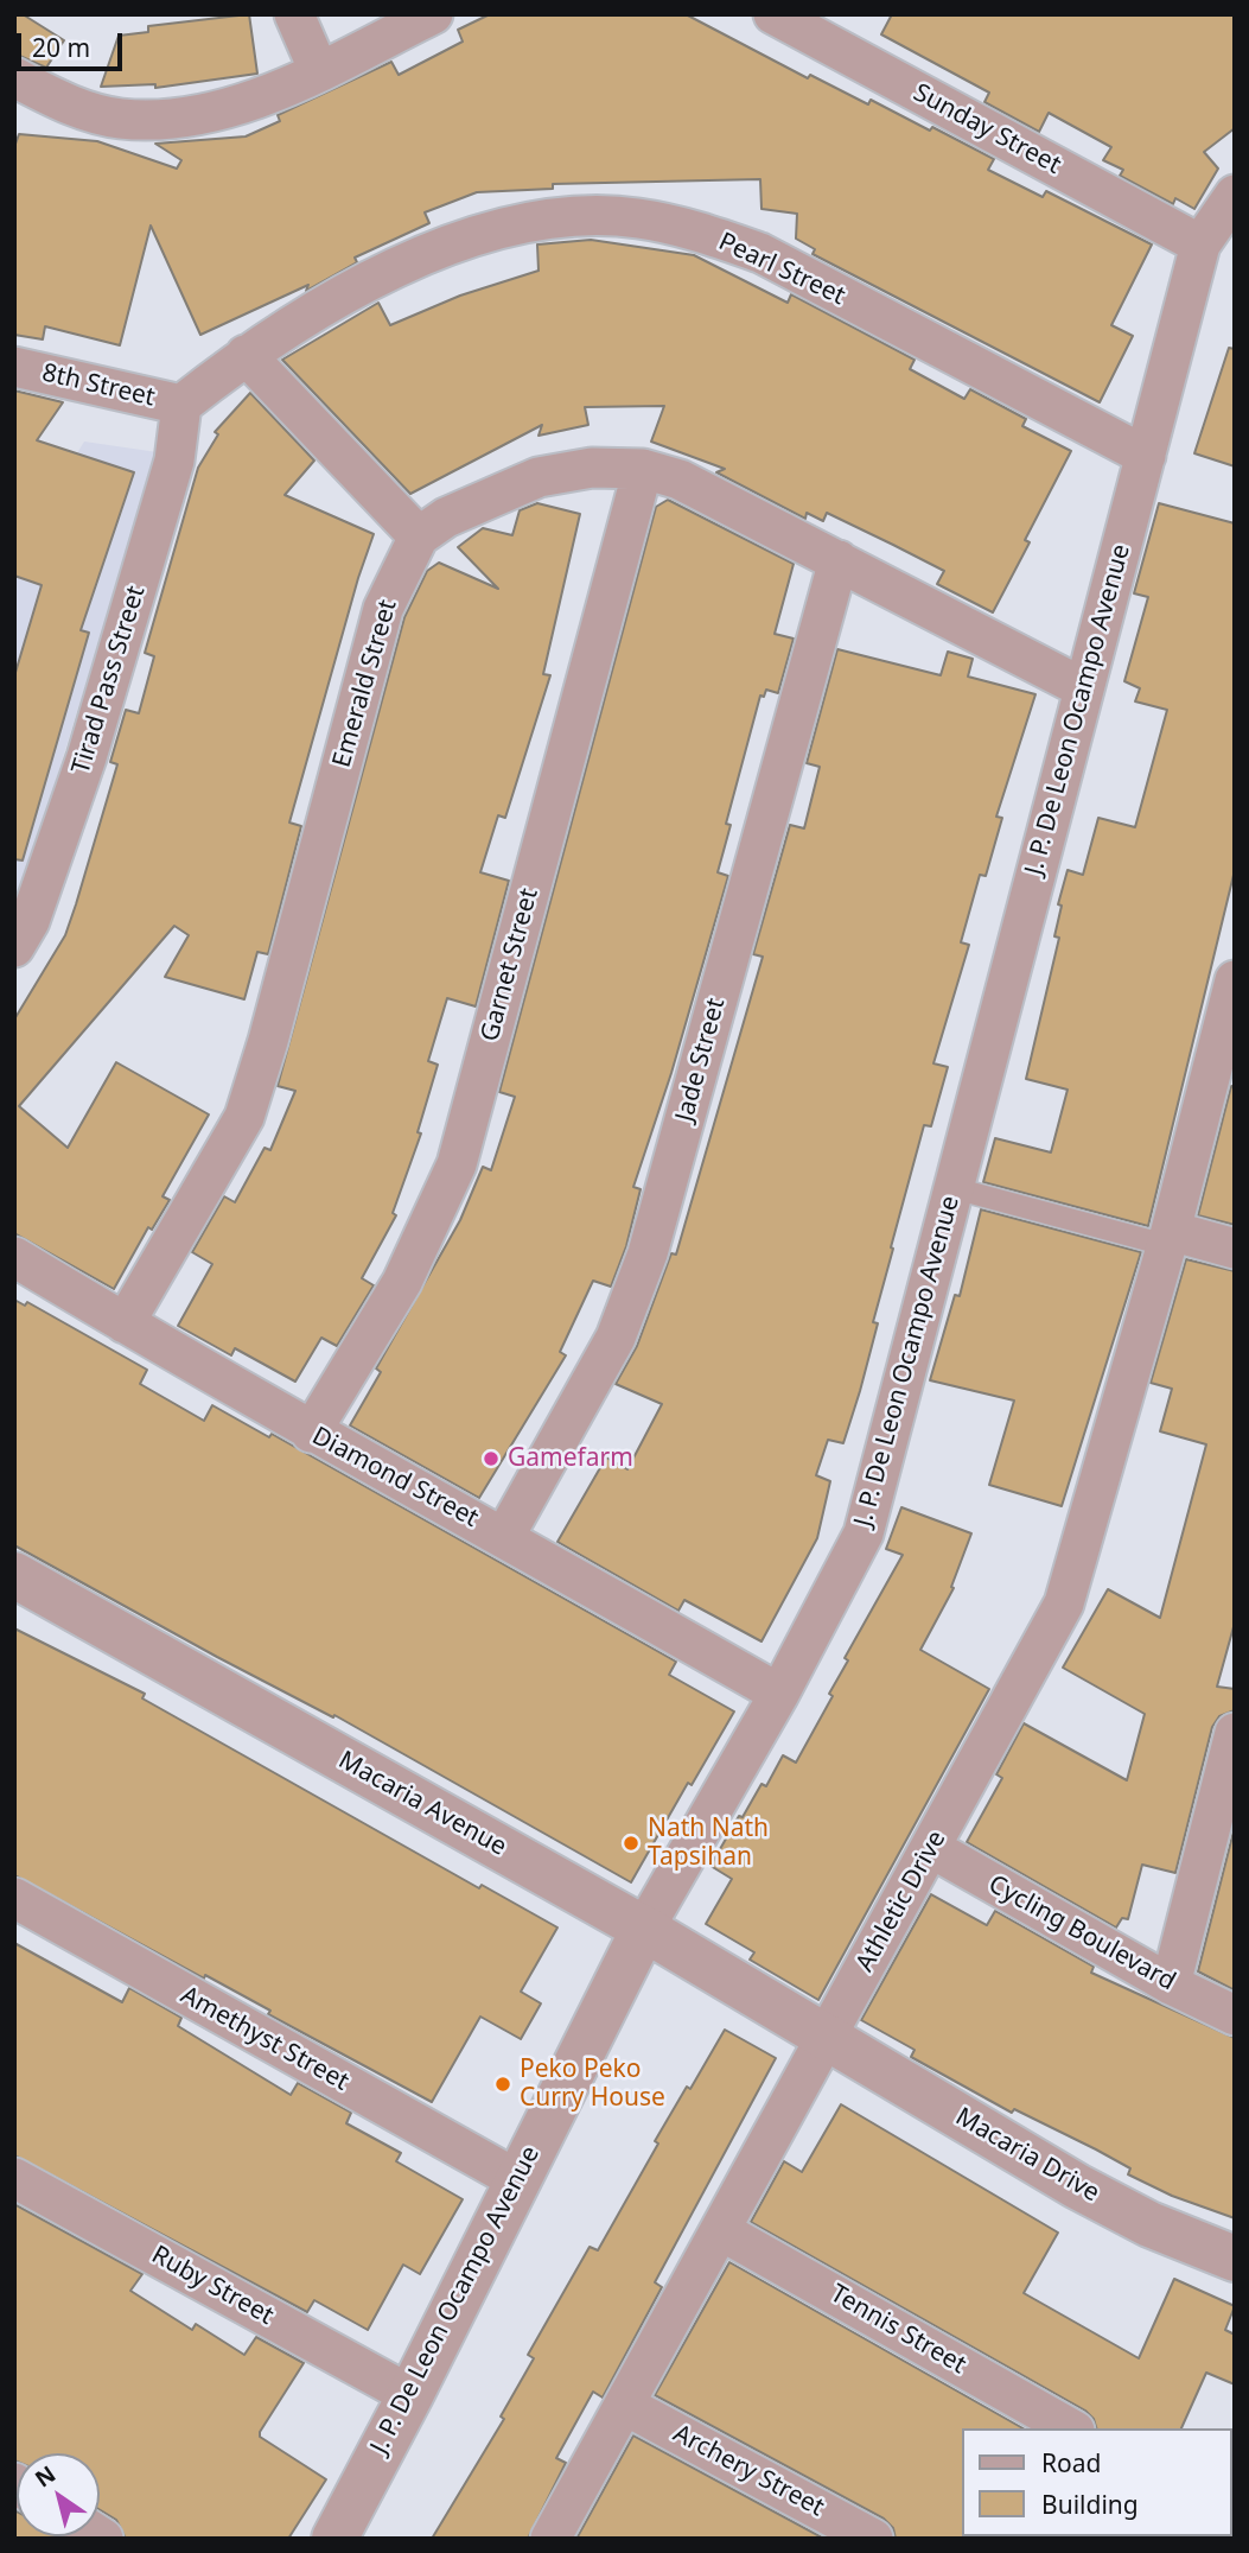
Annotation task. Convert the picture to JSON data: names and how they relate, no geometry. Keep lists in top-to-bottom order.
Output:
{
  "streets": {
    "street": [
      "Sunday Street",
      "Pearl Street",
      "8th Street",
      "Tirad Pass Street",
      "Emerald Street",
      "J. P. De Leon Ocampo Avenue",
      "Garnet Street",
      "Jade Street",
      "Diamond Street",
      "Macaria Avenue",
      "Athletic Drive",
      "Cycling Boulevard",
      "Amethyst Street",
      "Macaria Drive",
      "Ruby Street",
      "Tennis Street",
      "Archery Street"
    ]
  },
  "crossings": [
    ["Sunday Street", "J. P. De Leon Ocampo Avenue"],
    ["Pearl Street", "8th Street"],
    ["Pearl Street", "Tirad Pass Street"],
    ["Pearl Street", "J. P. De Leon Ocampo Avenue"],
    ["8th Street", "Tirad Pass Street"],
    ["Emerald Street", "Diamond Street"],
    ["J. P. De Leon Ocampo Avenue", "Diamond Street"],
    ["J. P. De Leon Ocampo Avenue", "Macaria Avenue"],
    ["J. P. De Leon Ocampo Avenue", "Amethyst Street"],
    ["J. P. De Leon Ocampo Avenue", "Ruby Street"],
    ["Garnet Street", "Diamond Street"],
    ["Jade Street", "Diamond Street"],
    ["Macaria Avenue", "Athletic Drive"],
    ["Macaria Avenue", "Macaria Drive"],
    ["Athletic Drive", "Cycling Boulevard"],
    ["Athletic Drive", "Macaria Drive"],
    ["Athletic Drive", "Tennis Street"],
    ["Athletic Drive", "Archery Street"]
  ],
  "places": ["Gamefarm", "Nath Nath Tapsihan", "Peko Peko Curry House"],
  "legend": ["Road", "Building"],
  "scale_bar": "20 m",
  "north": "top left"
}
